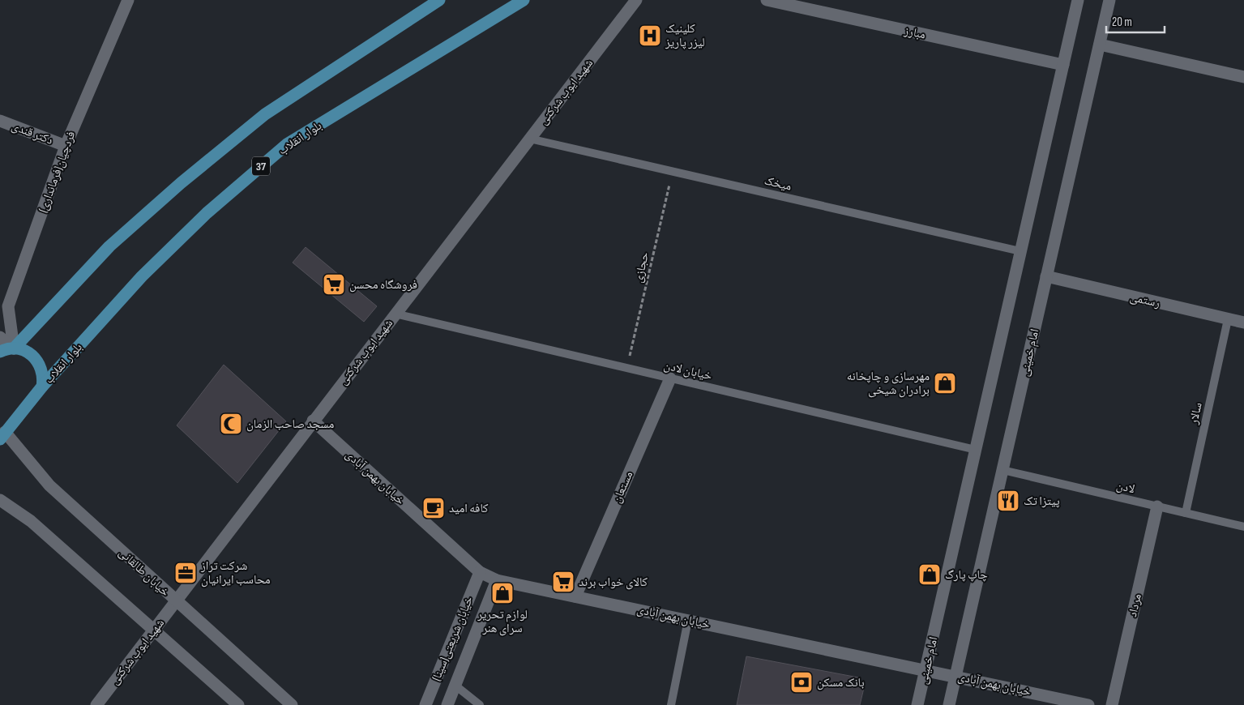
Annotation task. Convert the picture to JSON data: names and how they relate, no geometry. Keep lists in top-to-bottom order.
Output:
{
  "streets": {
    "main road": ["بلوار انقلاب", "37"],
    "street": [
      "مبارز",
      "شهید ایوب شرکتی",
      "دکتر قندی",
      "فردچیان(فرمانداری)",
      "رستمی",
      "امام خمینی",
      "خیابان بهمن آبادی",
      "مستعان",
      "خیابان طالقانی",
      "مرداد",
      "خیابان شریعتی(سینا)"
    ],
    "lane": [
      "میخک",
      "خیابان لادن",
      "سالار",
      "لادن"
    ],
    "path": ["حجازی"]
  },
  "crossings": [
    ["مبارز", "امام خمینی"],
    ["شهید ایوب شرکتی", "میخک"],
    ["شهید ایوب شرکتی", "خیابان لادن"],
    ["شهید ایوب شرکتی", "خیابان بهمن آبادی"],
    ["شهید ایوب شرکتی", "خیابان طالقانی"],
    ["دکتر قندی", "فردچیان(فرمانداری)"],
    ["بلوار انقلاب", "37"],
    ["37", "خیابان طالقانی"],
    ["میخک", "حجازی"],
    ["میخک", "امام خمینی"],
    ["حجازی", "خیابان لادن"],
    ["رستمی", "امام خمینی"],
    ["رستمی", "سالار"],
    ["امام خمینی", "خیابان لادن"],
    ["امام خمینی", "خیابان بهمن آبادی"],
    ["امام خمینی", "لادن"],
    ["خیابان لادن", "مستعان"],
    ["سالار", "لادن"],
    ["خیابان بهمن آبادی", "مستعان"],
    ["خیابان بهمن آبادی", "خیابان شریعتی(سینا)"],
    ["لادن", "مرداد"]
  ],
  "places": {
    "hospital": ["کلینیک لیزر پاریز"],
    "supermarket": ["فروشگاه محسن", "کالای خواب برند"],
    "shop": ["مهرسازی و چاپخانه برادران شیخی", "چاپ پارگ", "لوازم تحریر سرای هنر"],
    "mosque": ["مسجد صاحب الزمان"],
    "restaurant": ["پیتزا تک"],
    "cafe": ["کافه امید"],
    "office": ["شرکت تراز محاسب ایرانیان"],
    "bank": ["بانک مسکن"]
  },
  "scale_bar": "20 m"
}
